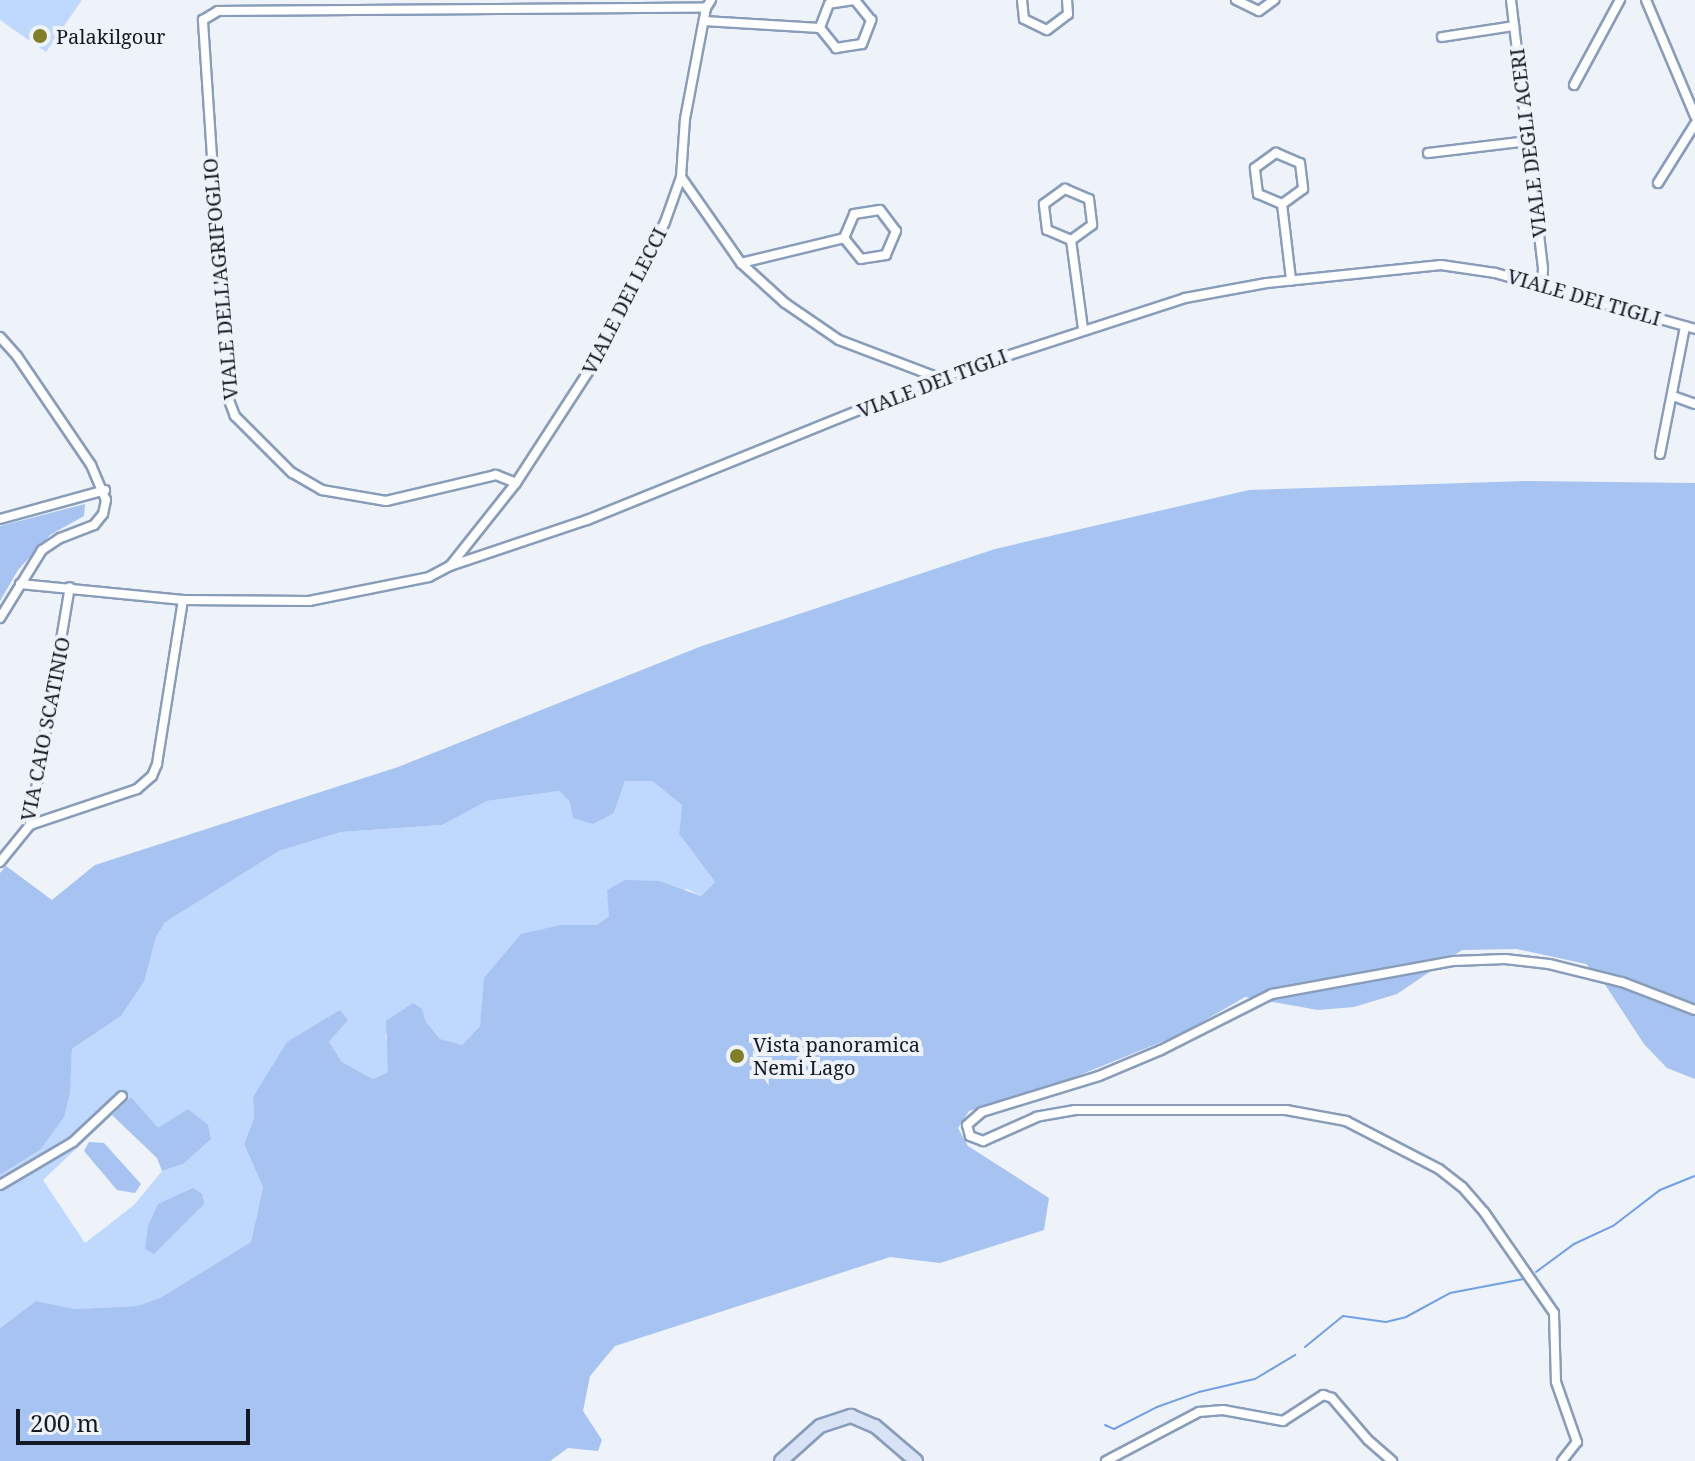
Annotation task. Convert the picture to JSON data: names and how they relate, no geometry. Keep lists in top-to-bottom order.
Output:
{
  "streets": {
    "street": [
      "VIALE DEGLI ACERI",
      "VIALE DELL'AGRIFOGLIO",
      "VIALE DEI TIGLI",
      "VIALE DEI LECCI",
      "VIA CAIO SCATINIO"
    ]
  },
  "crossings": [
    ["VIALE DEGLI ACERI", "VIALE DEI TIGLI"],
    ["VIALE DELL'AGRIFOGLIO", "VIALE DEI LECCI"],
    ["VIALE DEI TIGLI", "VIALE DEI LECCI"],
    ["VIALE DEI TIGLI", "VIA CAIO SCATINIO"]
  ],
  "places": ["Palakilgour", "Vista panoramica Nemi Lago"],
  "scale_bar": "200 m"
}
